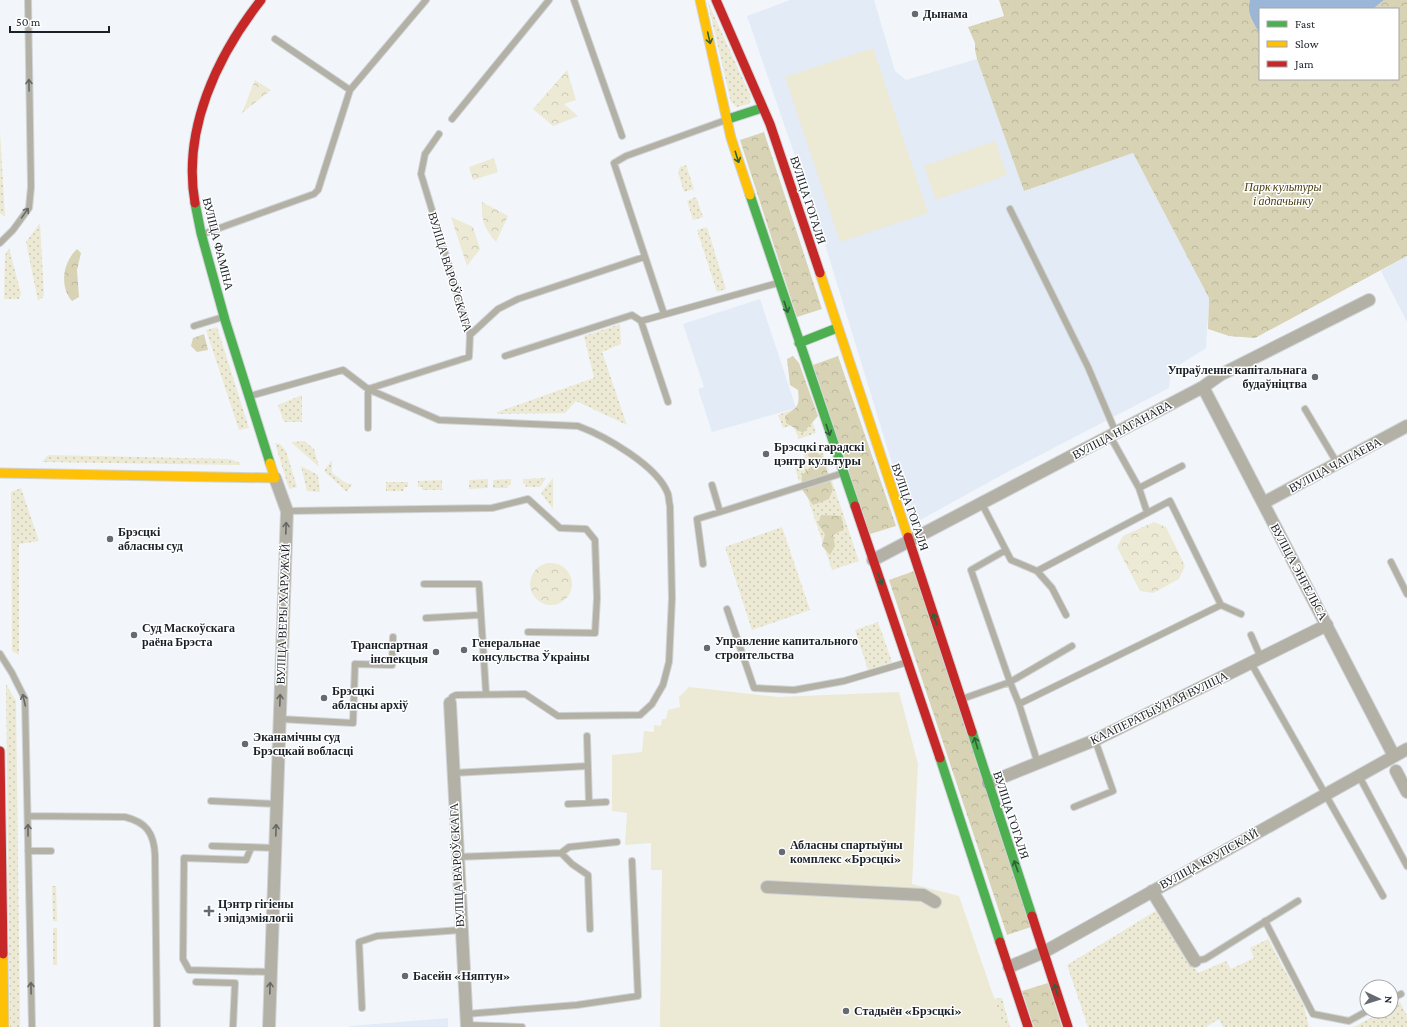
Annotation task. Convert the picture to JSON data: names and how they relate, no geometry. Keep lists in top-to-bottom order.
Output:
{
  "streets": {
    "main road": ["ВУЛІЦА ГОГАЛЯ", "ВУЛІЦА ФАМІНА"],
    "street": [
      "ВУЛІЦА ВАРОЎСКАГА",
      "ВУЛІЦА НАГАНАВА",
      "ВУЛІЦА ЧАПАЕВА",
      "ВУЛІЦА ЭНГЕЛЬСА",
      "ВУЛІЦА ВЕРЫ ХАРУЖАЙ",
      "КААПЕРАТЫЎНАЯ ВУЛІЦА",
      "ВУЛІЦА КРУПСКАЙ"
    ]
  },
  "crossings": [
    ["ВУЛІЦА ГОГАЛЯ", "ВУЛІЦА НАГАНАВА"],
    ["ВУЛІЦА ГОГАЛЯ", "КААПЕРАТЫЎНАЯ ВУЛІЦА"],
    ["ВУЛІЦА ГОГАЛЯ", "ВУЛІЦА КРУПСКАЙ"],
    ["ВУЛІЦА ФАМІНА", "ВУЛІЦА ВЕРЫ ХАРУЖАЙ"],
    ["ВУЛІЦА НАГАНАВА", "ВУЛІЦА ЭНГЕЛЬСА"],
    ["ВУЛІЦА ЧАПАЕВА", "ВУЛІЦА ЭНГЕЛЬСА"],
    ["ВУЛІЦА ЭНГЕЛЬСА", "КААПЕРАТЫЎНАЯ ВУЛІЦА"],
    ["ВУЛІЦА ЭНГЕЛЬСА", "ВУЛІЦА КРУПСКАЙ"]
  ],
  "one_way": ["ВУЛІЦА ВЕРЫ ХАРУЖАЙ"],
  "parks": ["Парк культуры і адпачынку"],
  "places": {
    "other": [
      "Дынама",
      "Упраўленне капітальнага будаўніцтва",
      "Брэсцкі гарадскі цэнтр культуры",
      "Брэсцкі абласны суд",
      "Суд Маскоўскага раёна Брэста",
      "Управление капитального строительства",
      "Генеральнае консульства Ўкраіны",
      "Транспартная інспекцыя",
      "Брэсцкі абласны архіў",
      "Эканамічны суд Брэсцкай вобласці",
      "Абласны спартыўны комплекс «Брэсцкі»",
      "Басейн «Няптун»",
      "Стадыён «Брэсцкі»"
    ],
    "health": ["Цэнтр гігіены і эпідэміялогіі"]
  },
  "legend": ["Fast", "Slow", "Jam"],
  "scale_bar": "50 m",
  "north": "right"
}
